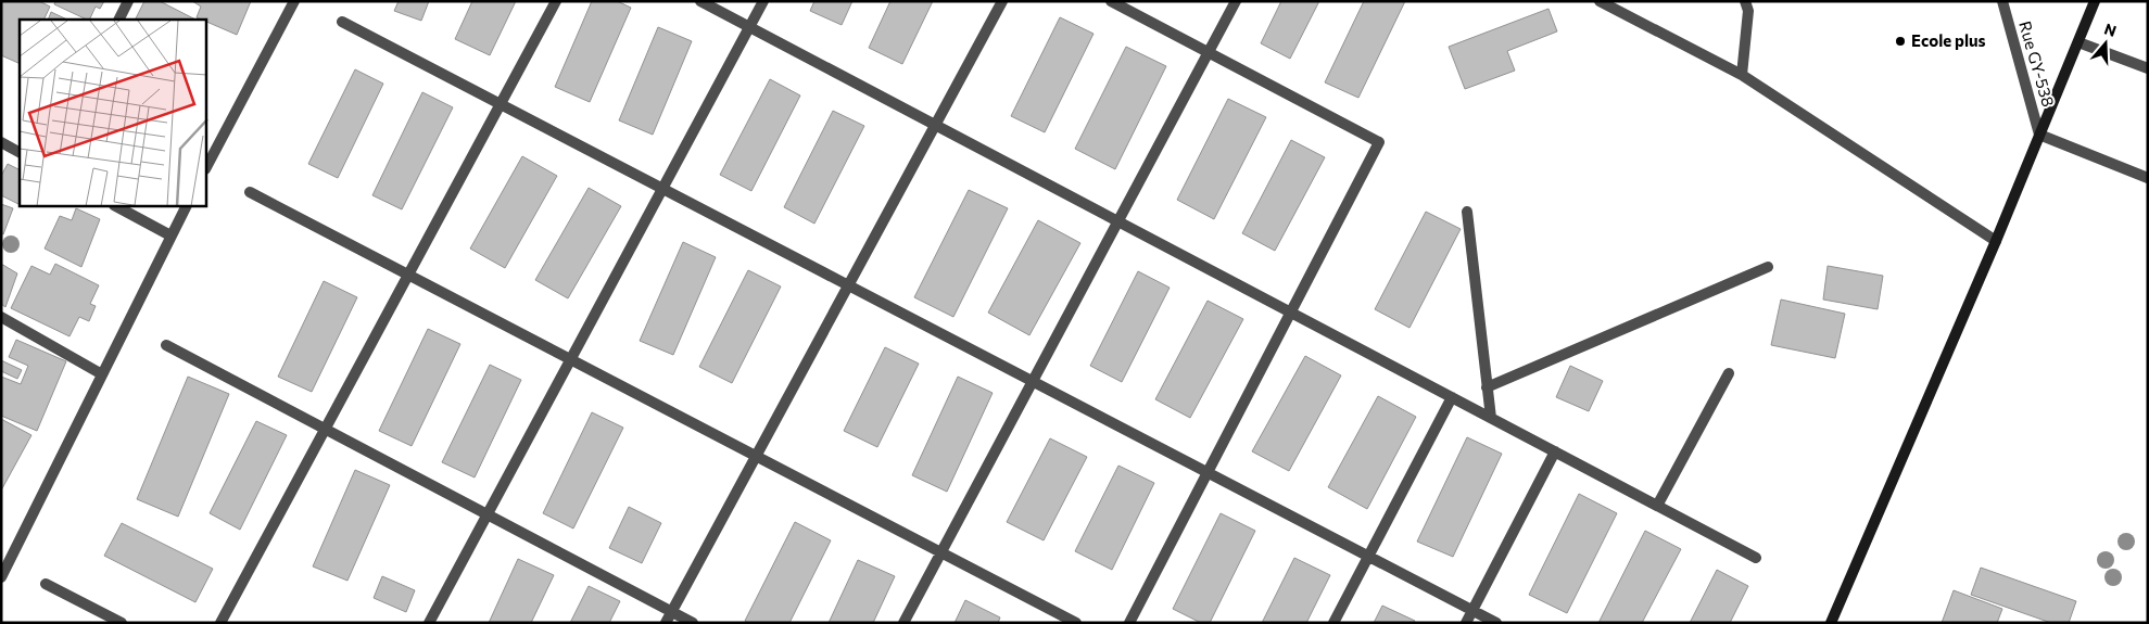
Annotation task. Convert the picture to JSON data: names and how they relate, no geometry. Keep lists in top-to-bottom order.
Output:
{
  "streets": {
    "street": ["Rue GY-538"]
  },
  "places": ["Ecole plus"],
  "north": "top"
}
